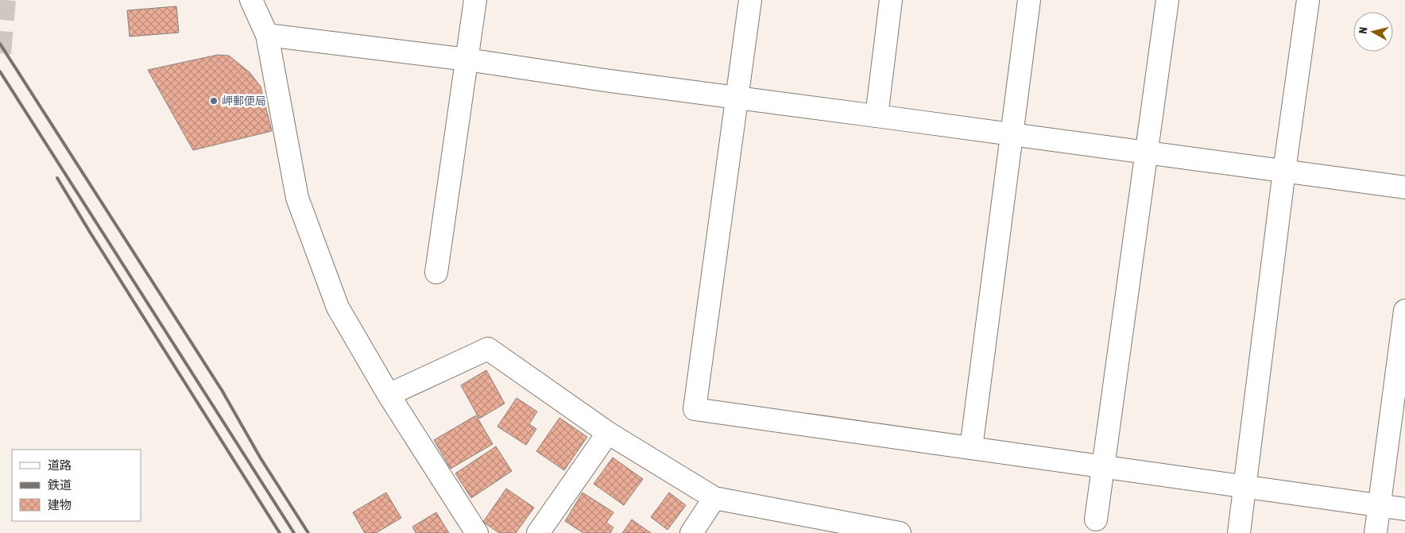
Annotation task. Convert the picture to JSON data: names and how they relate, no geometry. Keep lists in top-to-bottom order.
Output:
{
  "places": ["岬郵便局"],
  "legend": ["道路", "鉄道", "建物"],
  "north": "left"
}
